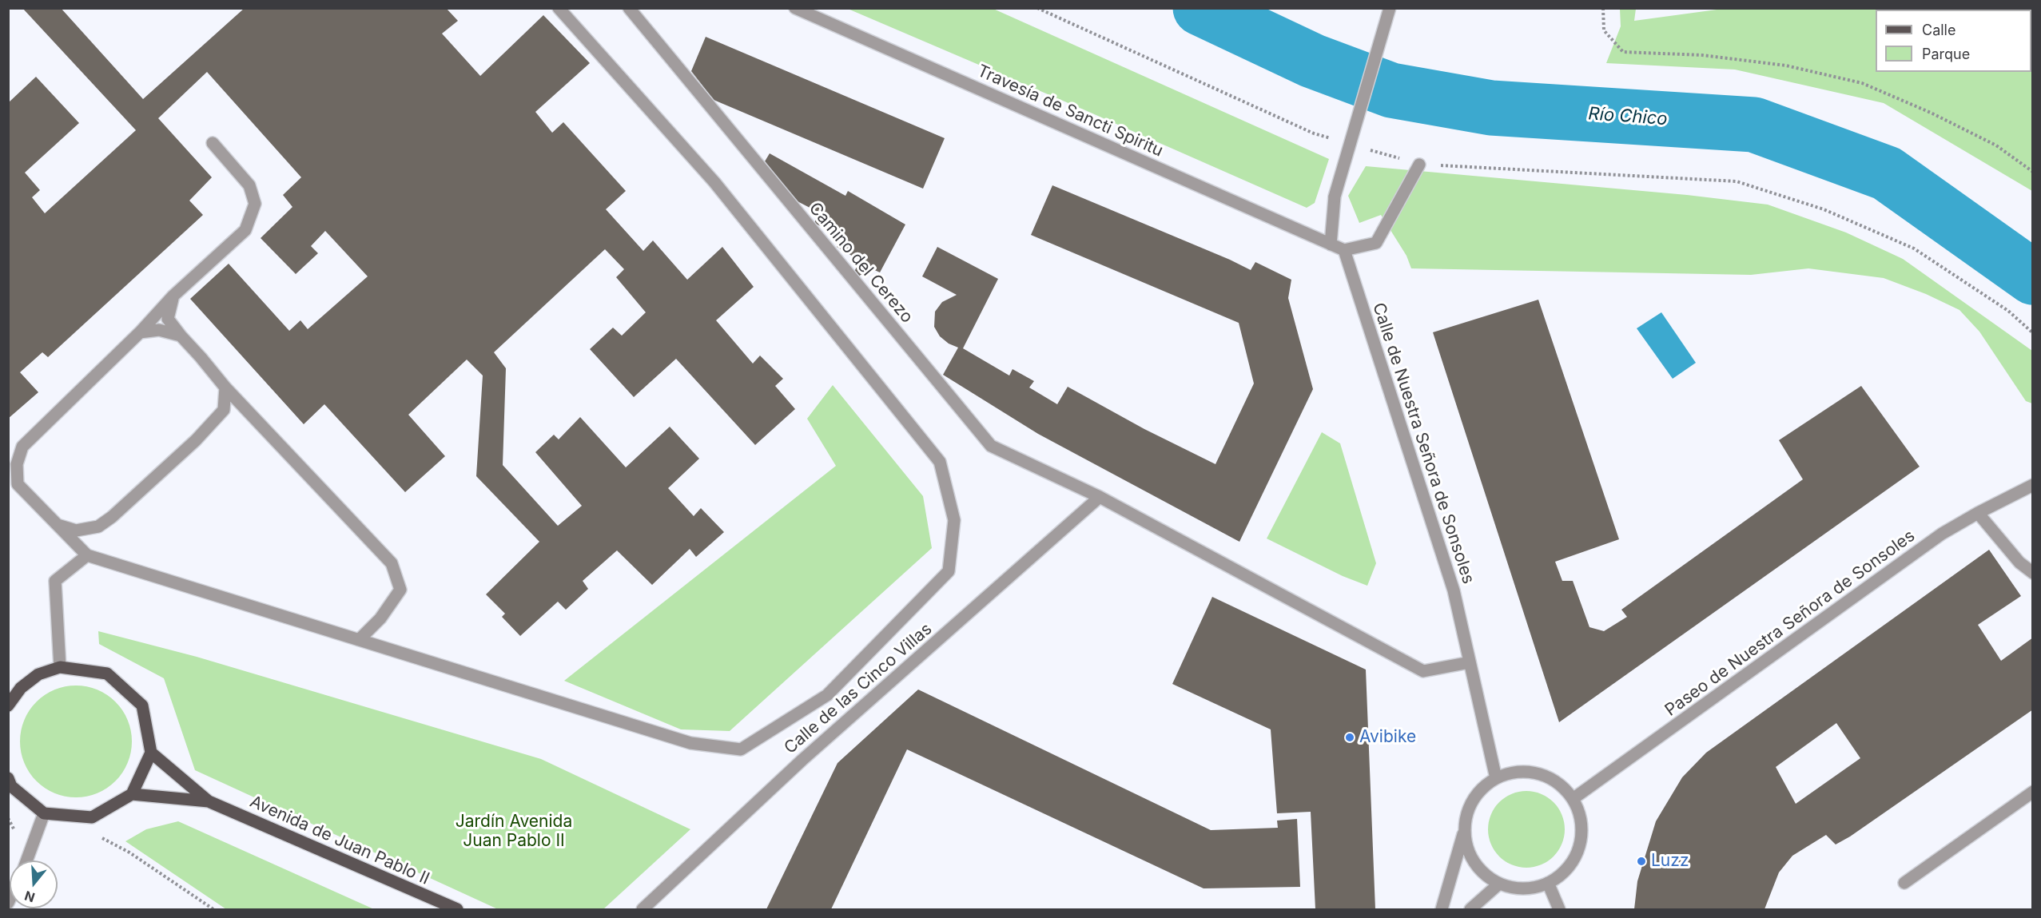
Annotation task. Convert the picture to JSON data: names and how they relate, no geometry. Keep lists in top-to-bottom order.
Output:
{
  "streets": {
    "main road": ["Avenida de Juan Pablo II"],
    "street": [
      "Travesía de Sancti Spiritu",
      "Camino del Cerezo",
      "Calle de Nuestra Señora de Sonsoles",
      "Paseo de Nuestra Señora de Sonsoles",
      "Calle de las Cinco Villas"
    ]
  },
  "crossings": [
    ["Camino del Cerezo", "Calle de las Cinco Villas"],
    ["Calle de Nuestra Señora de Sonsoles", "Paseo de Nuestra Señora de Sonsoles"]
  ],
  "water": ["Río Chico"],
  "parks": ["Jardín Avenida Juan Pablo II"],
  "places": ["Avibike", "Luzz"],
  "legend": ["Calle", "Parque"],
  "north": "bottom"
}
